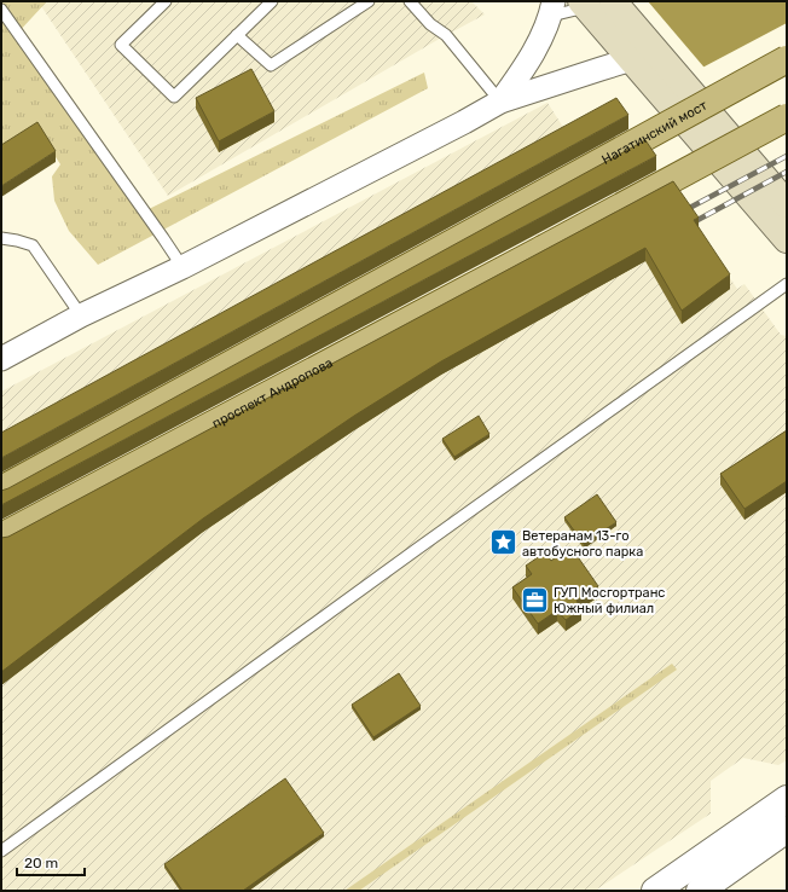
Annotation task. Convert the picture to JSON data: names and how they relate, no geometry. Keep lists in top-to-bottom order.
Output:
{
  "streets": {
    "main road": ["Нагатинский мост", "проспект Андропова"]
  },
  "places": {
    "place": ["Ветеранам 13-го автобусного парка"],
    "office": ["ГУП Мосгортранс Южный филиал"]
  },
  "scale_bar": "20 m"
}
